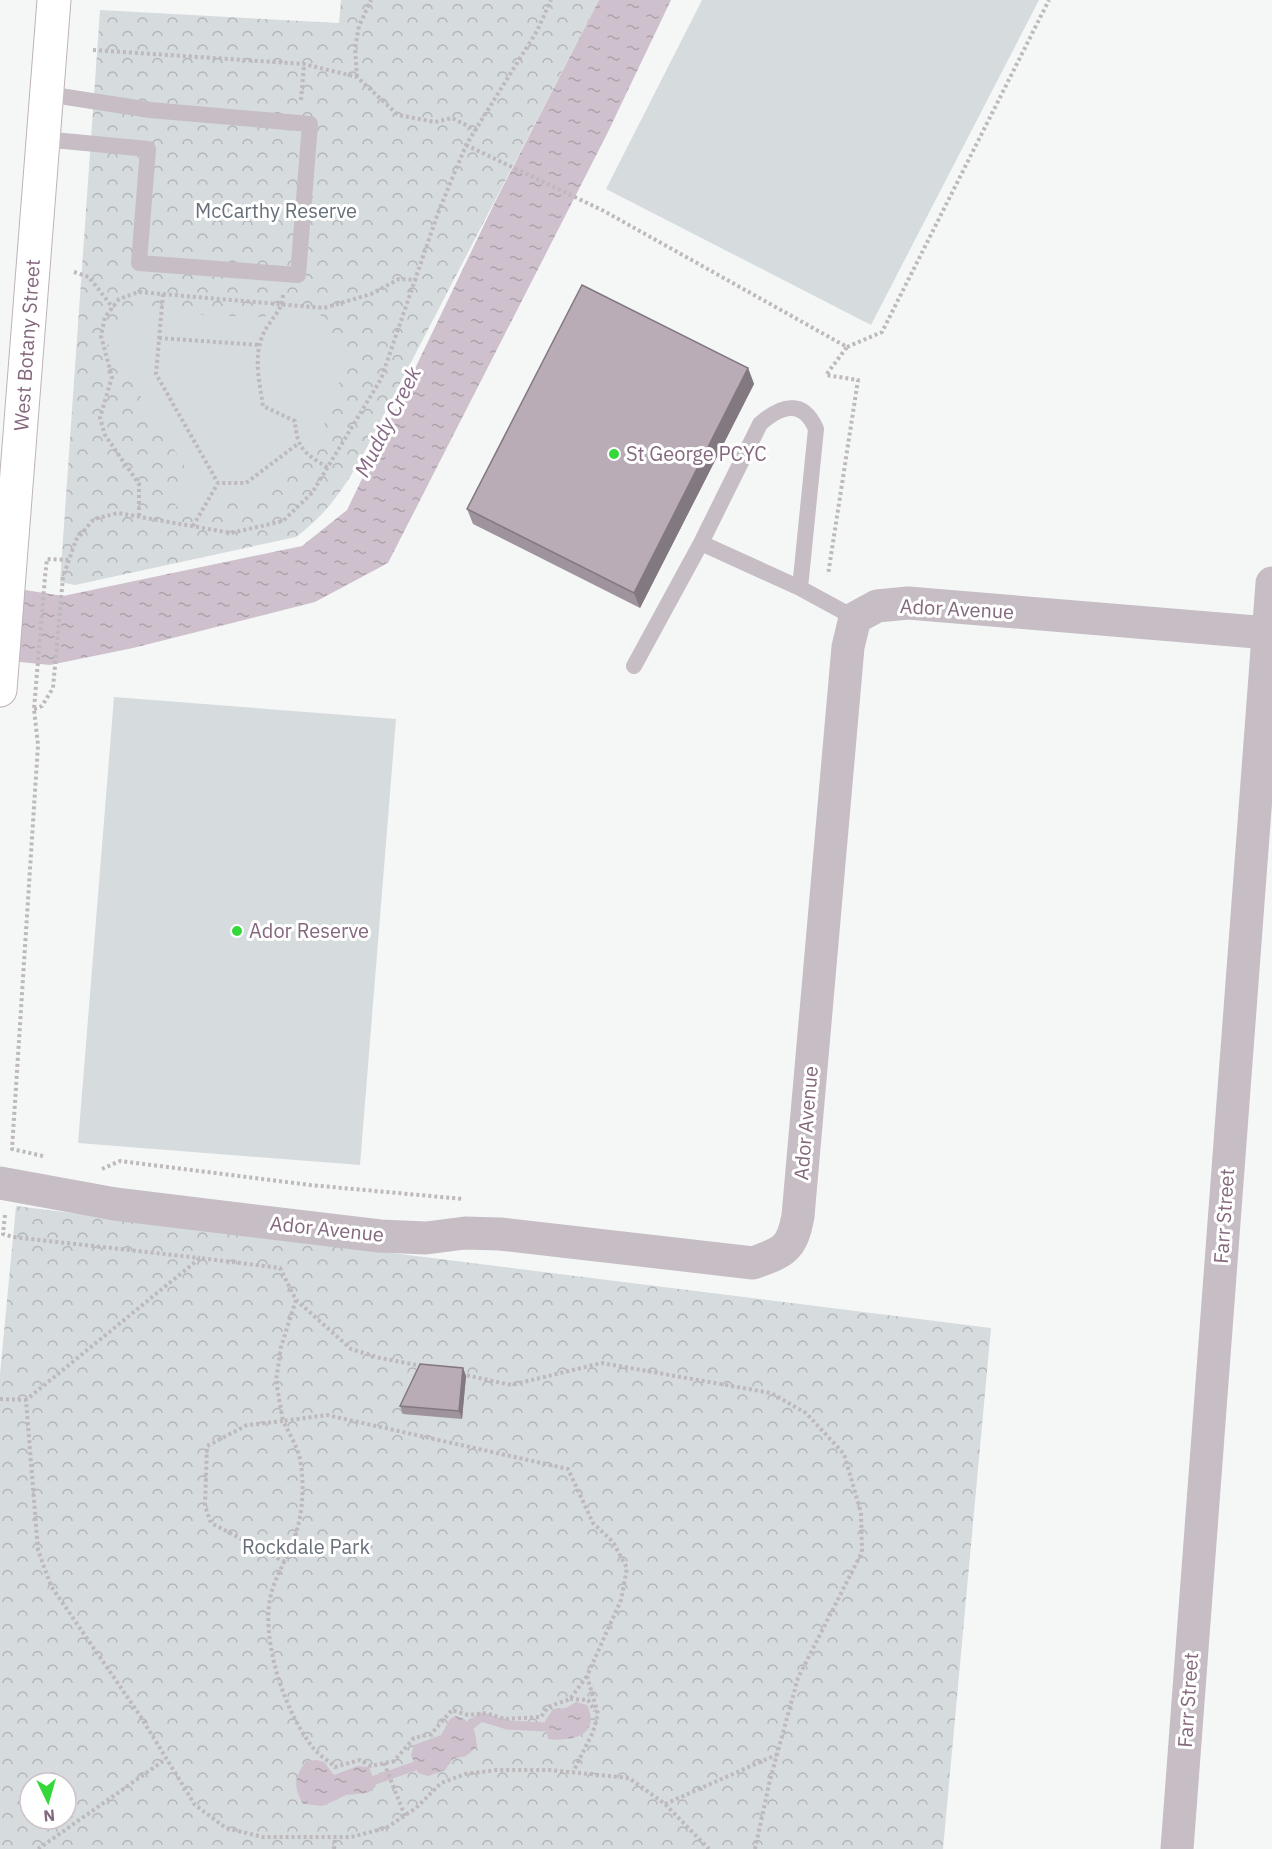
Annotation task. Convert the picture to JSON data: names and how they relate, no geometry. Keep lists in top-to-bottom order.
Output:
{
  "streets": {
    "main road": ["West Botany Street"],
    "street": ["Ador Avenue", "Farr Street"]
  },
  "crossings": [
    ["Ador Avenue", "Farr Street"]
  ],
  "water": ["Muddy Creek"],
  "parks": ["McCarthy Reserve", "Rockdale Park"],
  "places": ["St George PCYC", "Ador Reserve"],
  "north": "bottom"
}
